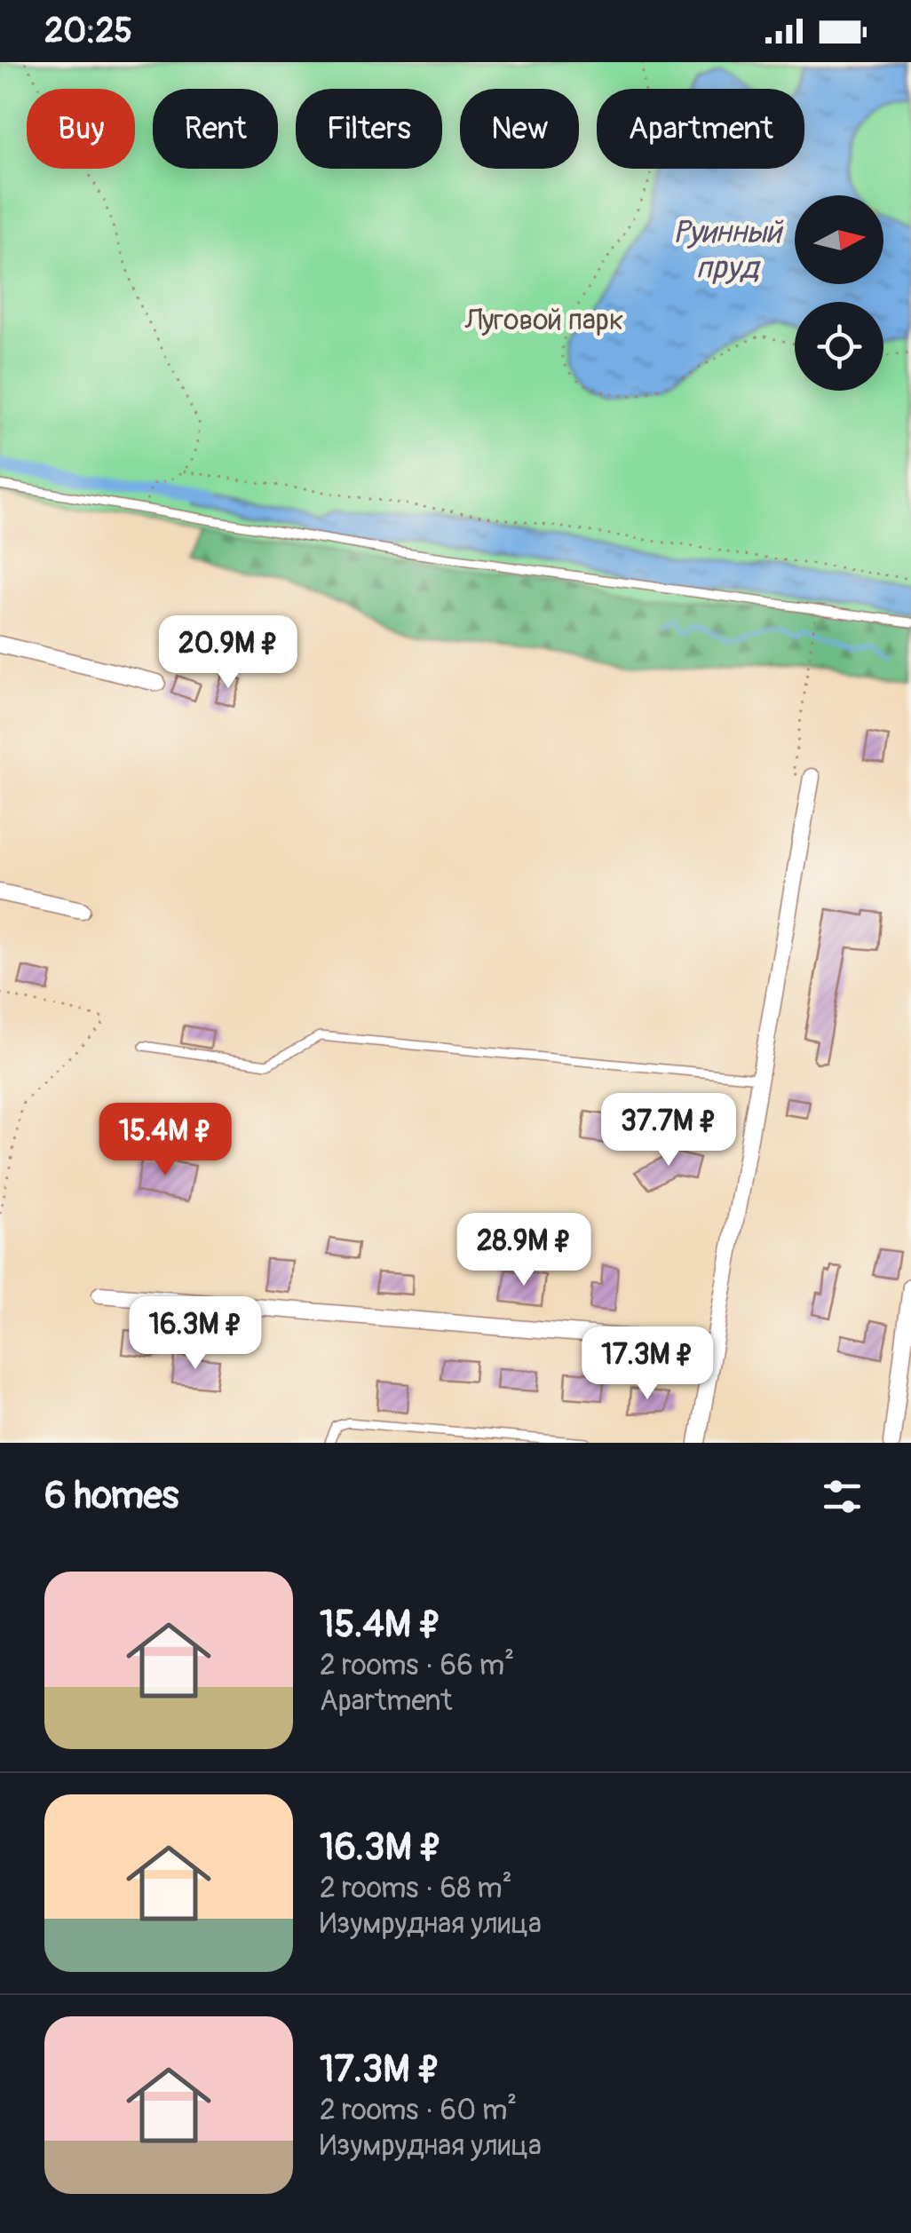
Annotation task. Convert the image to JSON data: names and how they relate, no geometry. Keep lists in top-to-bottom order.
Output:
{
  "water": ["Руинный пруд"],
  "parks": ["Луговой парк"],
  "north": "right",
  "page": {
    "status": "20:25",
    "chip": [
      "Buy",
      "Rent",
      "Filters",
      "New",
      "Apartment"
    ],
    "price": [
      "20.9M ₽",
      "37.7M ₽",
      "15.4M ₽",
      "28.9M ₽",
      "16.3M ₽",
      "17.3M ₽"
    ],
    "heading": "6 homes",
    "list": [
      {
        "name": "15.4M ₽",
        "note": "2 rooms · 66 m² · Apartment"
      },
      {
        "name": "16.3M ₽",
        "note": "2 rooms · 68 m² · Изумрудная улица"
      },
      {
        "name": "17.3M ₽",
        "note": "2 rooms · 60 m² · Изумрудная улица"
      }
    ]
  }
}
